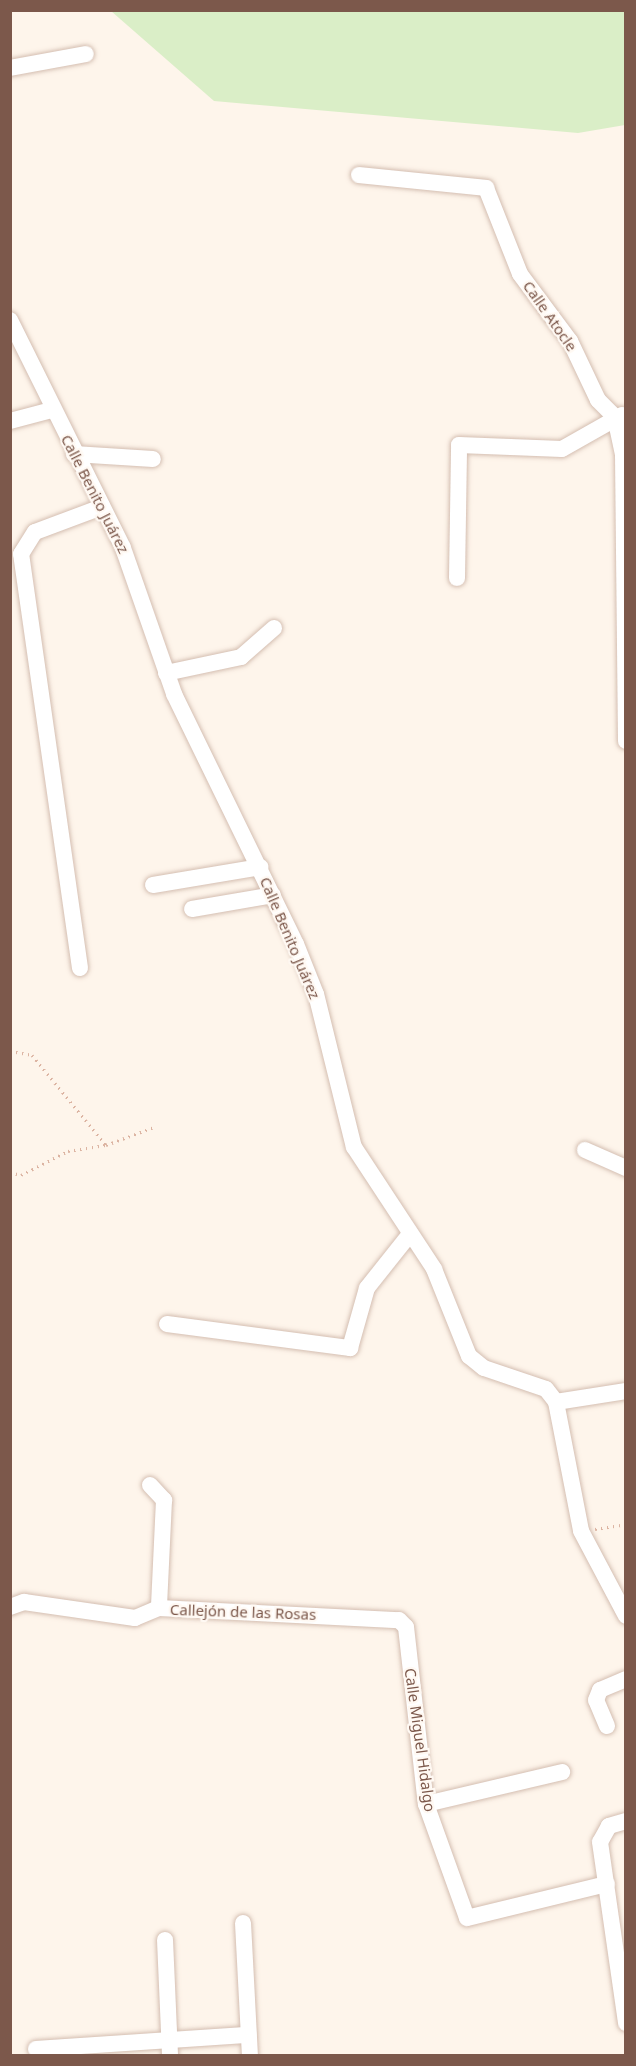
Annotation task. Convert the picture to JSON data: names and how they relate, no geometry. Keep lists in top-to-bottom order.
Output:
{
  "streets": {
    "street": [
      "Calle Atocle",
      "Calle Benito Juárez",
      "Callejón de las Rosas",
      "Calle Miguel Hidalgo"
    ]
  },
  "crossings": [
    ["Callejón de las Rosas", "Calle Miguel Hidalgo"]
  ]
}
